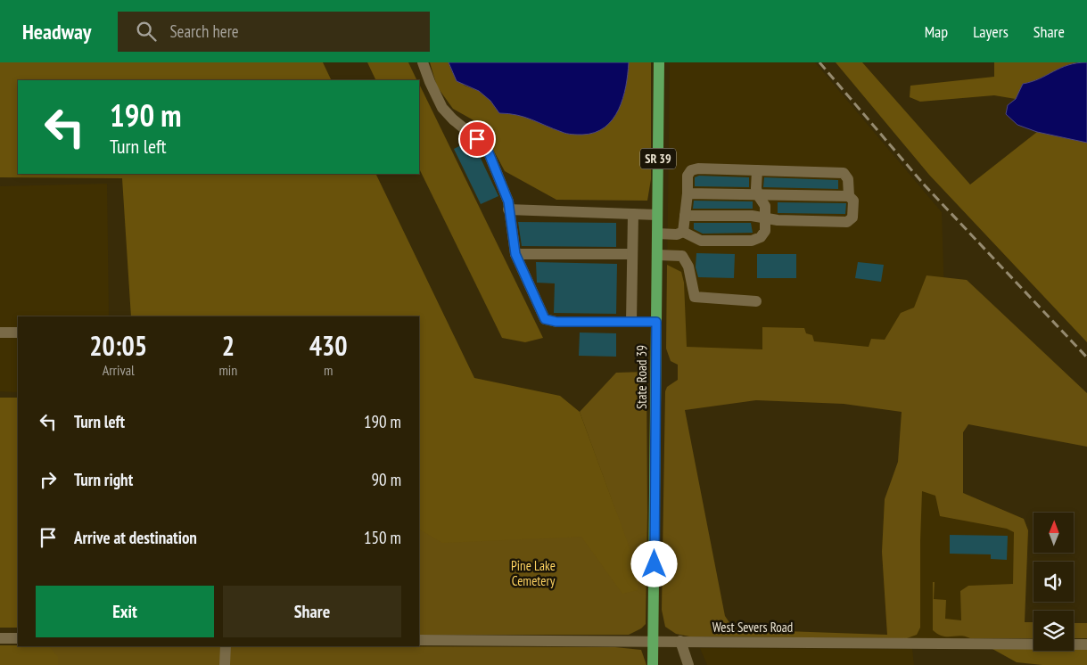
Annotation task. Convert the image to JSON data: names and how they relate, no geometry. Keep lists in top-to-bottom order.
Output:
{
  "streets": {
    "main road": ["SR 39", "State Road 39"],
    "street": ["West Severs Road"]
  },
  "crossings": [
    ["State Road 39", "West Severs Road"]
  ],
  "parks": ["Pine Lake Cemetery"],
  "north": "top",
  "page": {
    "header": "Headway",
    "search": "Search here",
    "nav": ["Map", "Layers", "Share"],
    "turn": ["190 m", "Turn left"],
    "eta": [
      "20:05",
      "Arrival",
      "2",
      "min",
      "430",
      "m"
    ],
    "list": [
      {
        "name": "Turn left",
        "value": "190 m"
      },
      {
        "name": "Turn right",
        "value": "90 m"
      },
      {
        "name": "Arrive at destination",
        "value": "150 m"
      }
    ],
    "buttons": ["Exit", "Share"]
  }
}
